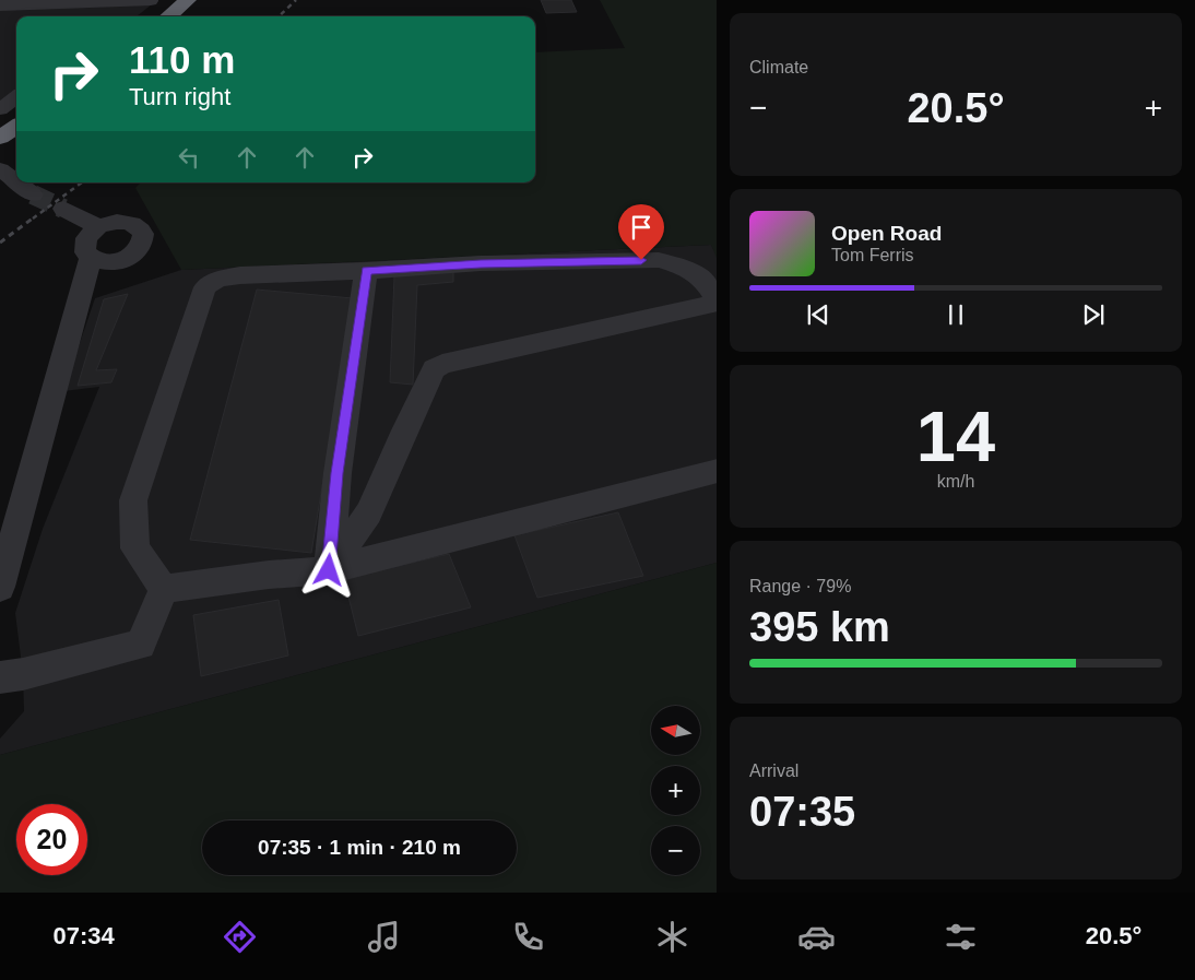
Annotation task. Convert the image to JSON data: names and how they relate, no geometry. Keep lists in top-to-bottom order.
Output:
{
  "north": "left",
  "page": {
    "tile": [
      "Climate",
      ["14", "km/h"],
      ["Range · 79%", "395 km"],
      ["Arrival", "07:35"]
    ],
    "turn": ["110 m", "Turn right"],
    "heat": ["−", "20.5°", "+"],
    "song": ["Open Road", "Tom Ferris"],
    "map_buttons": ["+", "−"],
    "limit": "20",
    "trip": "07:35 · 1 min · 210 m",
    "tabs": ["07:34", "20.5°"]
  }
}
